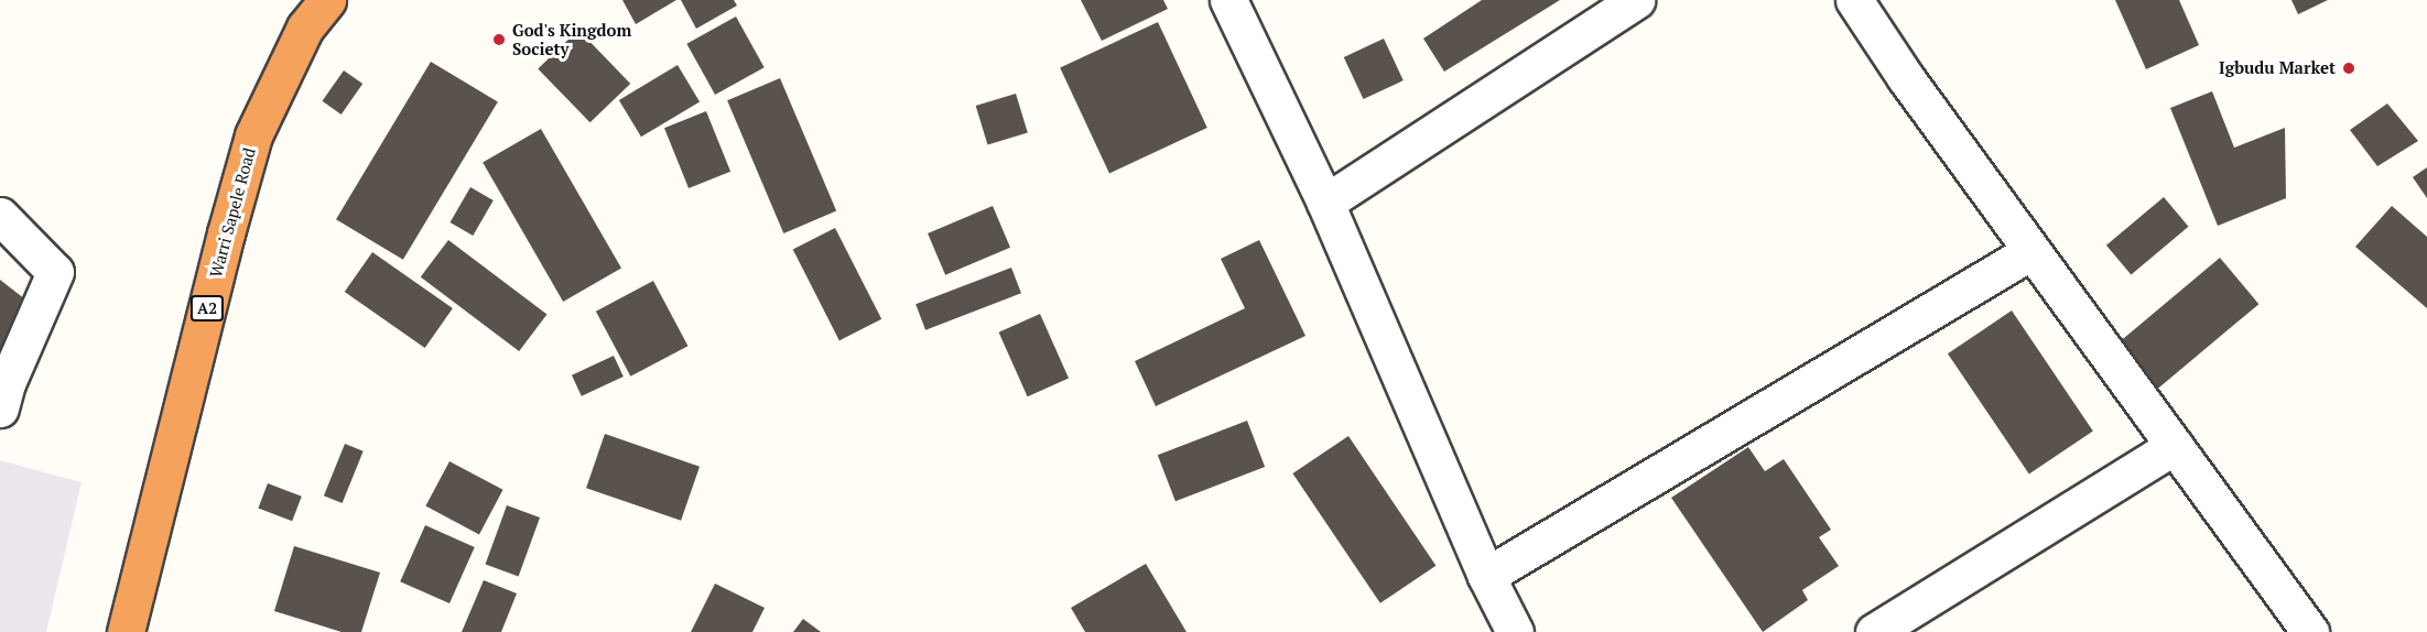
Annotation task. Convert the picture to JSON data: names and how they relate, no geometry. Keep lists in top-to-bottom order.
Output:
{
  "streets": {
    "highway": ["Warri Sapele Road", "A2"]
  },
  "places": ["God's Kingdom Society", "Igbudu Market"]
}
